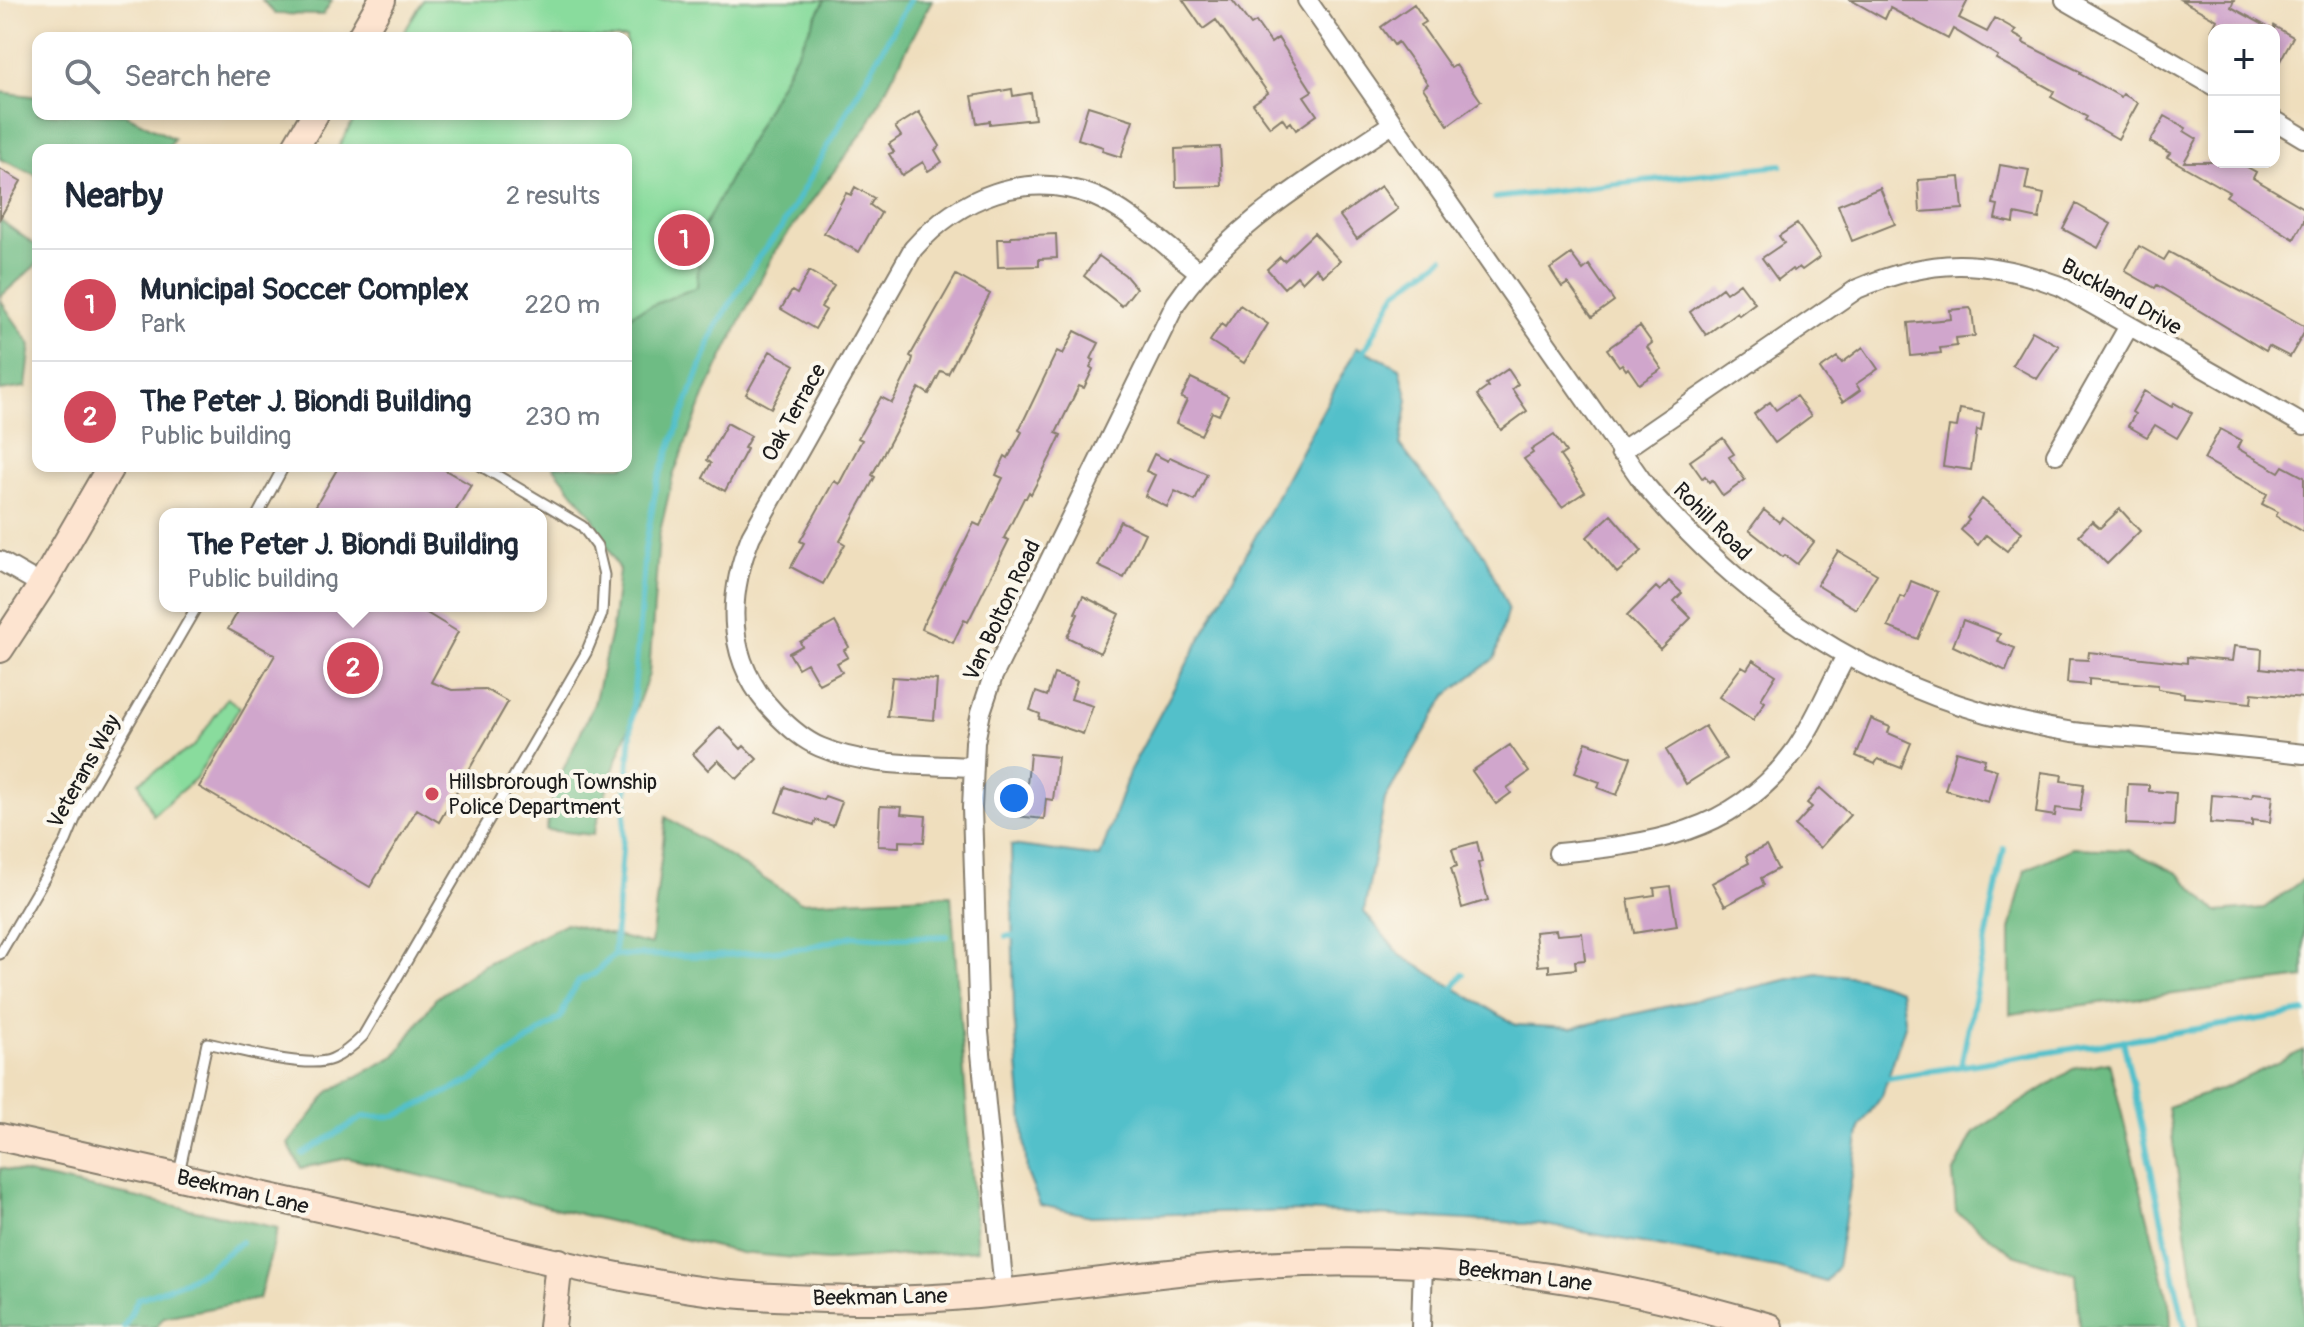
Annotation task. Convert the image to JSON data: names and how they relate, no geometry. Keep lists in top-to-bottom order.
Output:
{
  "streets": {
    "street": [
      "Buckland Drive",
      "Oak Terrace",
      "Rohill Road",
      "Van Bolton Road",
      "Beekman Lane"
    ],
    "lane": ["Veterans Way"]
  },
  "crossings": [
    ["Buckland Drive", "Rohill Road"],
    ["Oak Terrace", "Van Bolton Road"],
    ["Rohill Road", "Van Bolton Road"],
    ["Van Bolton Road", "Beekman Lane"]
  ],
  "places": ["Hillsbrorough Township Police Department"],
  "page": {
    "map_buttons": ["+", "−"],
    "search": "Search here",
    "heading": ["Nearby", "2 results"],
    "pins": ["1", "2"],
    "list": [
      {
        "mark": "1",
        "name": "Municipal Soccer Complex",
        "note": "Park",
        "value": "220 m"
      },
      {
        "mark": "2",
        "name": "The Peter J. Biondi Building",
        "note": "Public building",
        "value": "230 m"
      }
    ],
    "popup": ["The Peter J. Biondi Building", "Public building"]
  }
}
